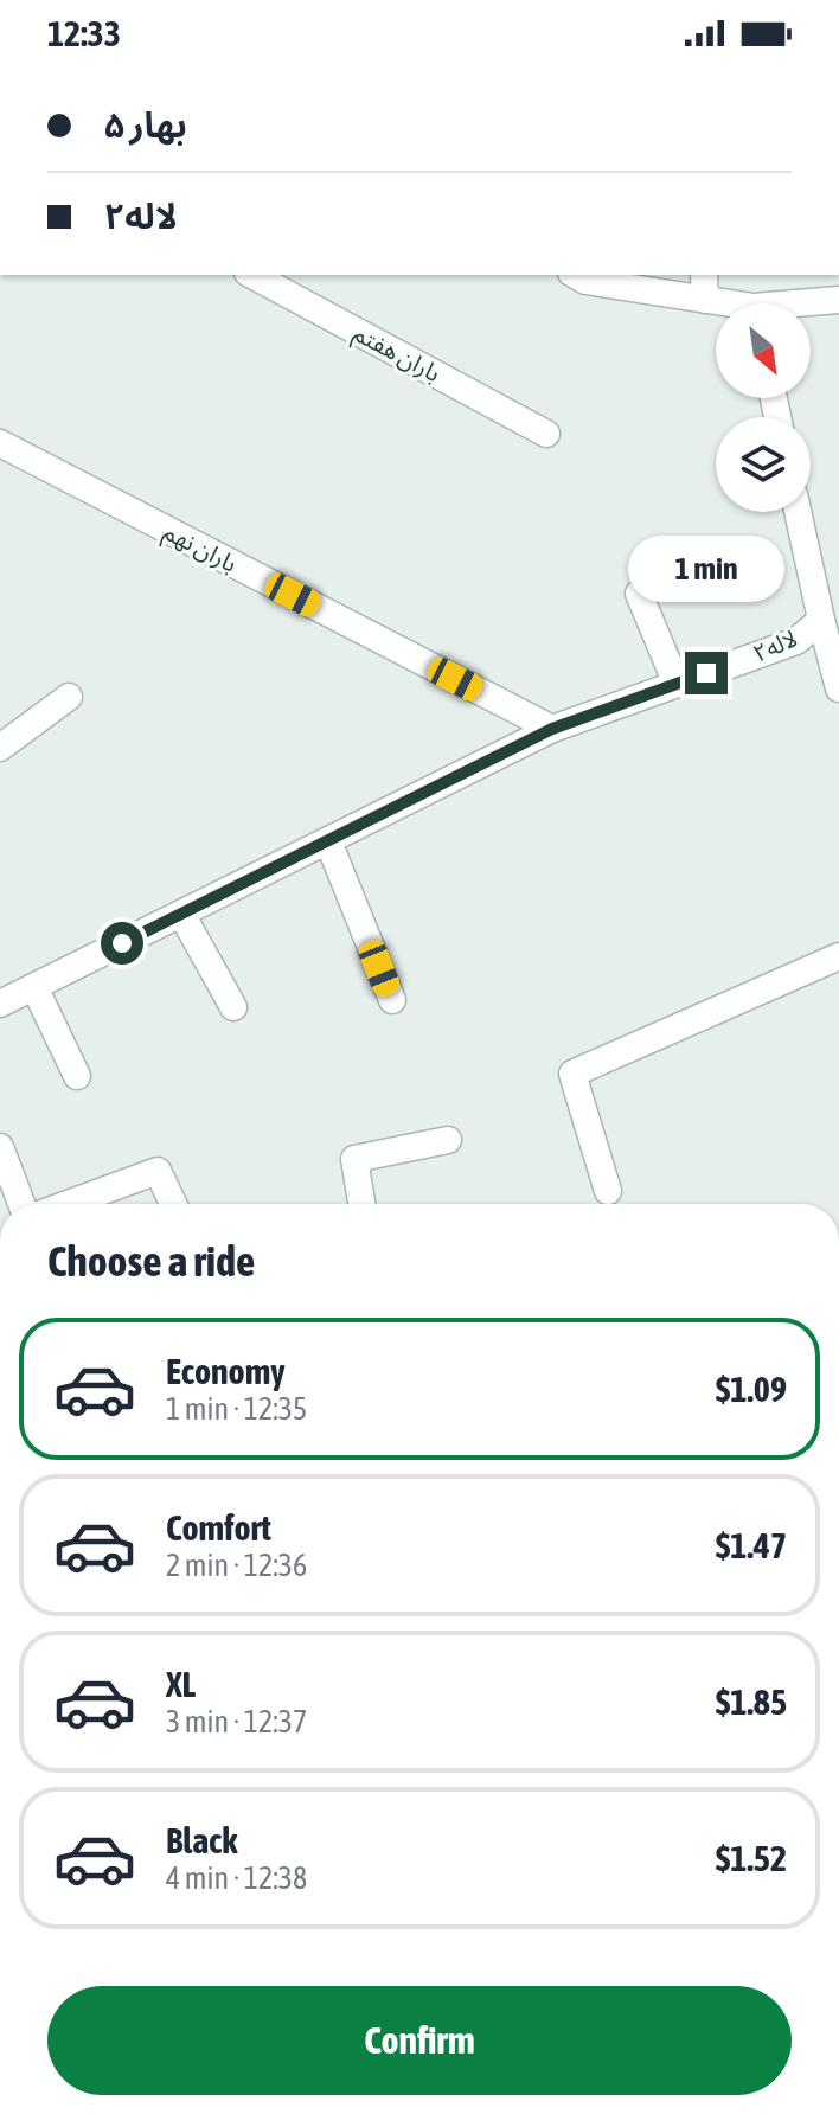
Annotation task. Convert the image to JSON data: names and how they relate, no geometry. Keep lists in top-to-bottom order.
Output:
{
  "streets": {
    "street": ["باران هفتم", "باران نهم", "لاله۲"]
  },
  "crossings": [
    ["باران نهم", "لاله۲"]
  ],
  "north": "bottom right",
  "page": {
    "status": "12:33",
    "banner": ["بهار ۵", "لاله۲"],
    "bubble": "1 min",
    "heading": "Choose a ride",
    "list": [
      {
        "name": "Economy",
        "note": "1 min · 12:35",
        "value": "$1.09"
      },
      {
        "name": "Comfort",
        "note": "2 min · 12:36",
        "value": "$1.47"
      },
      {
        "name": "XL",
        "note": "3 min · 12:37",
        "value": "$1.85"
      },
      {
        "name": "Black",
        "note": "4 min · 12:38",
        "value": "$1.52"
      }
    ],
    "buttons": "Confirm"
  }
}
